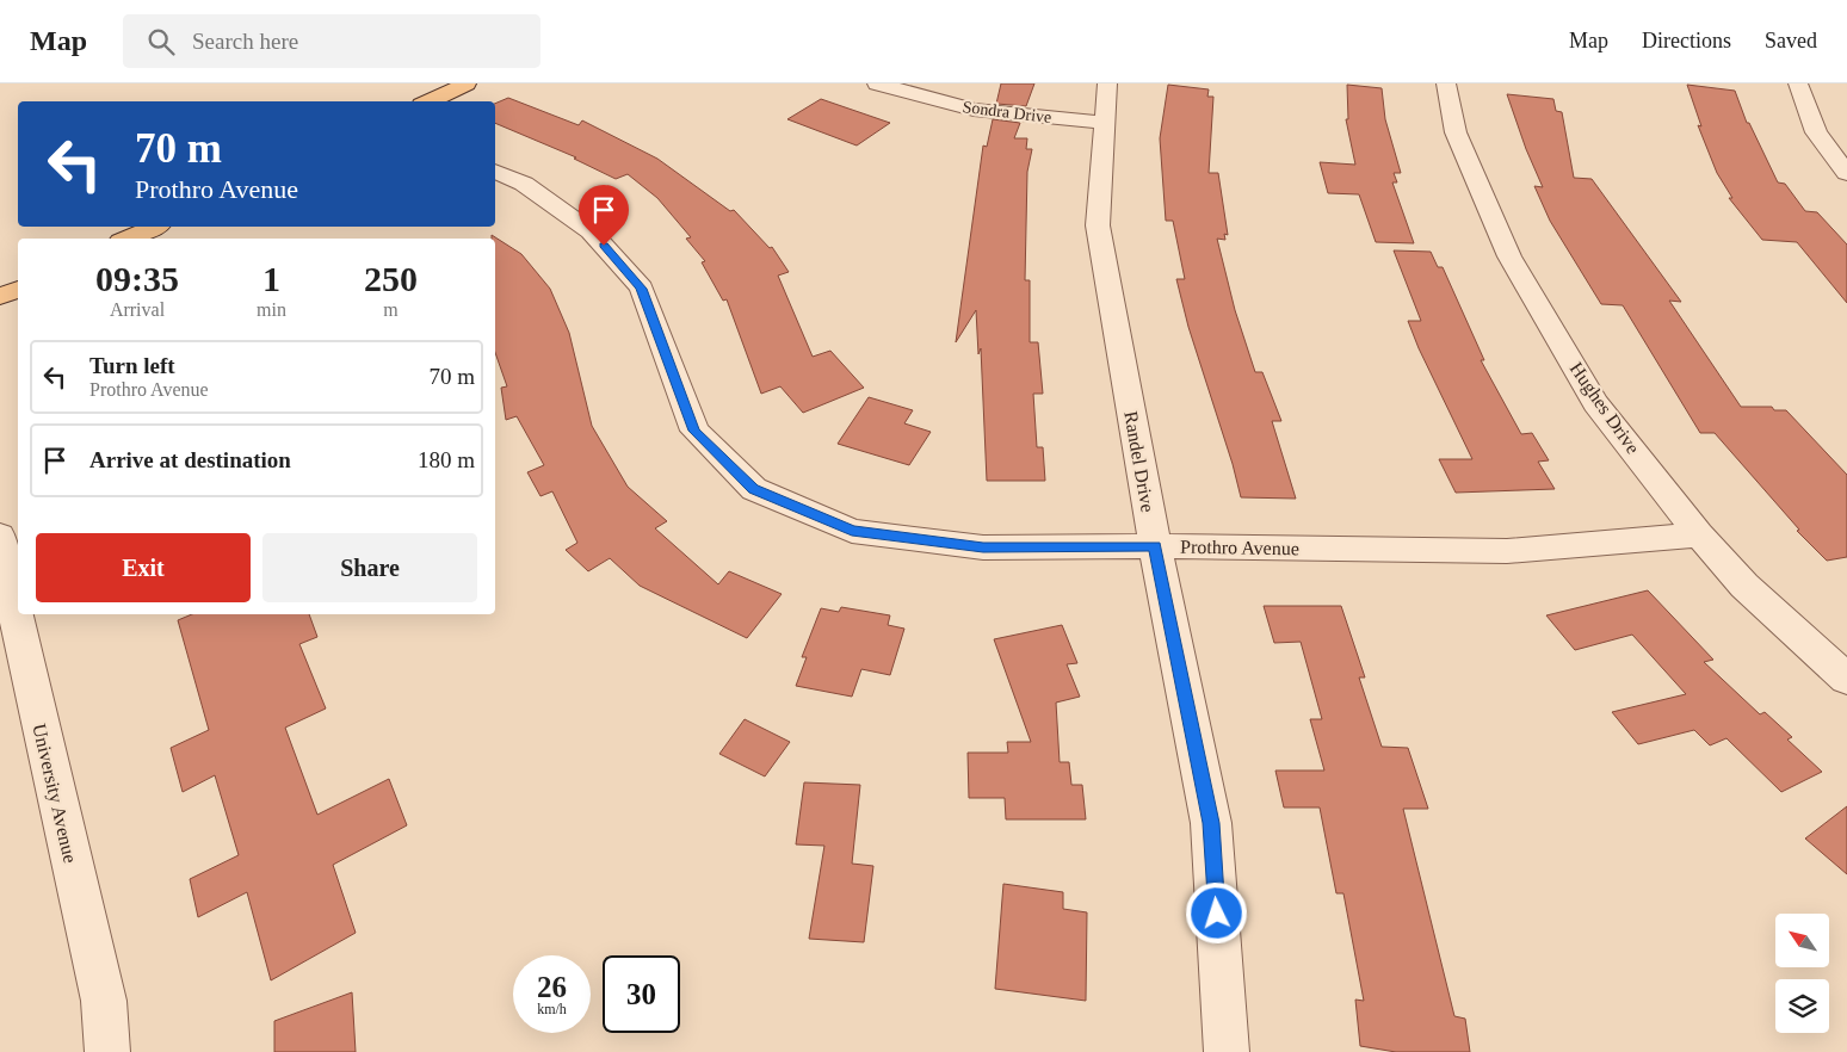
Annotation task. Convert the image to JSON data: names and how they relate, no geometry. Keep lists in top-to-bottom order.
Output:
{
  "streets": {
    "street": [
      "Sondra Drive",
      "Hughes Drive",
      "Randel Drive",
      "Prothro Avenue",
      "University Avenue"
    ]
  },
  "crossings": [
    ["Sondra Drive", "Randel Drive"],
    ["Hughes Drive", "Prothro Avenue"],
    ["Randel Drive", "Prothro Avenue"]
  ],
  "north": "top left",
  "page": {
    "header": "Map",
    "search": "Search here",
    "nav": ["Map", "Directions", "Saved"],
    "turn": ["70 m", "Prothro Avenue"],
    "eta": [
      "09:35",
      "Arrival",
      "1",
      "min",
      "250",
      "m"
    ],
    "list": [
      {
        "name": "Turn left",
        "note": "Prothro Avenue",
        "value": "70 m"
      },
      {
        "name": "Arrive at destination",
        "value": "180 m"
      }
    ],
    "buttons": ["Exit", "Share"],
    "speed": "26 km/h",
    "limit": "30"
  }
}
